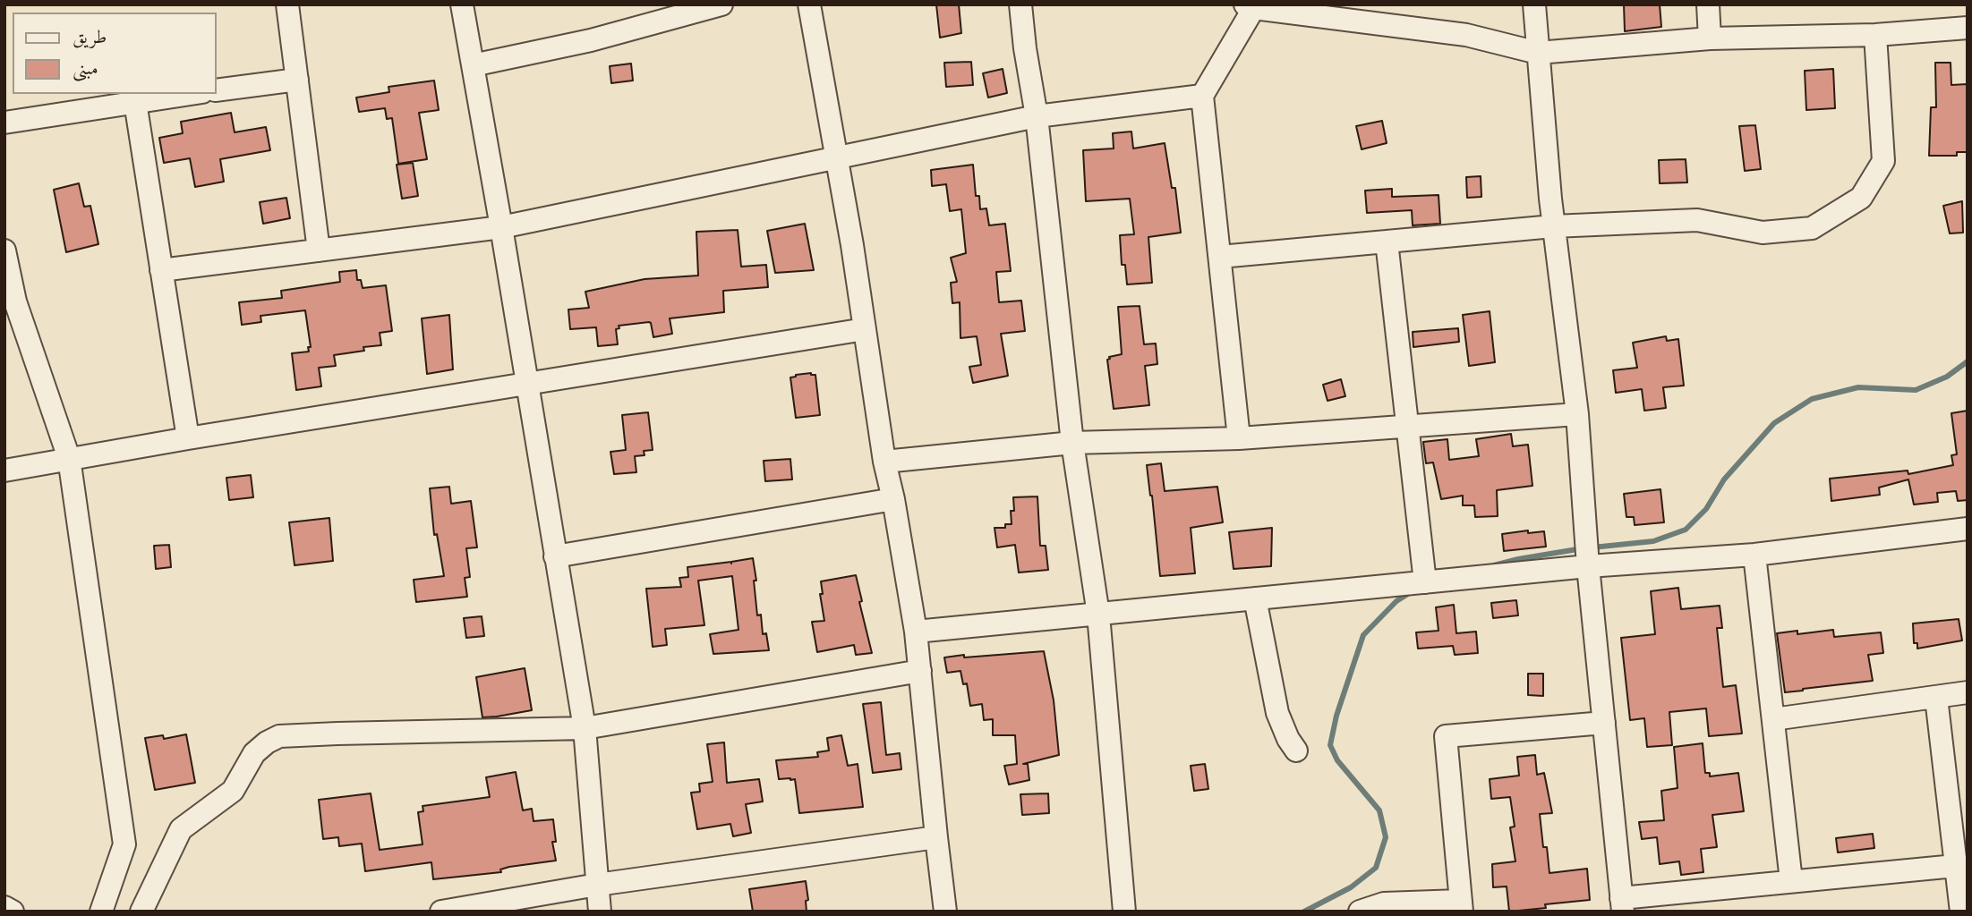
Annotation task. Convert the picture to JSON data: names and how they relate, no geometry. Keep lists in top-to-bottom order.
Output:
{
  "legend": ["طريق", "مبنى"]
}
